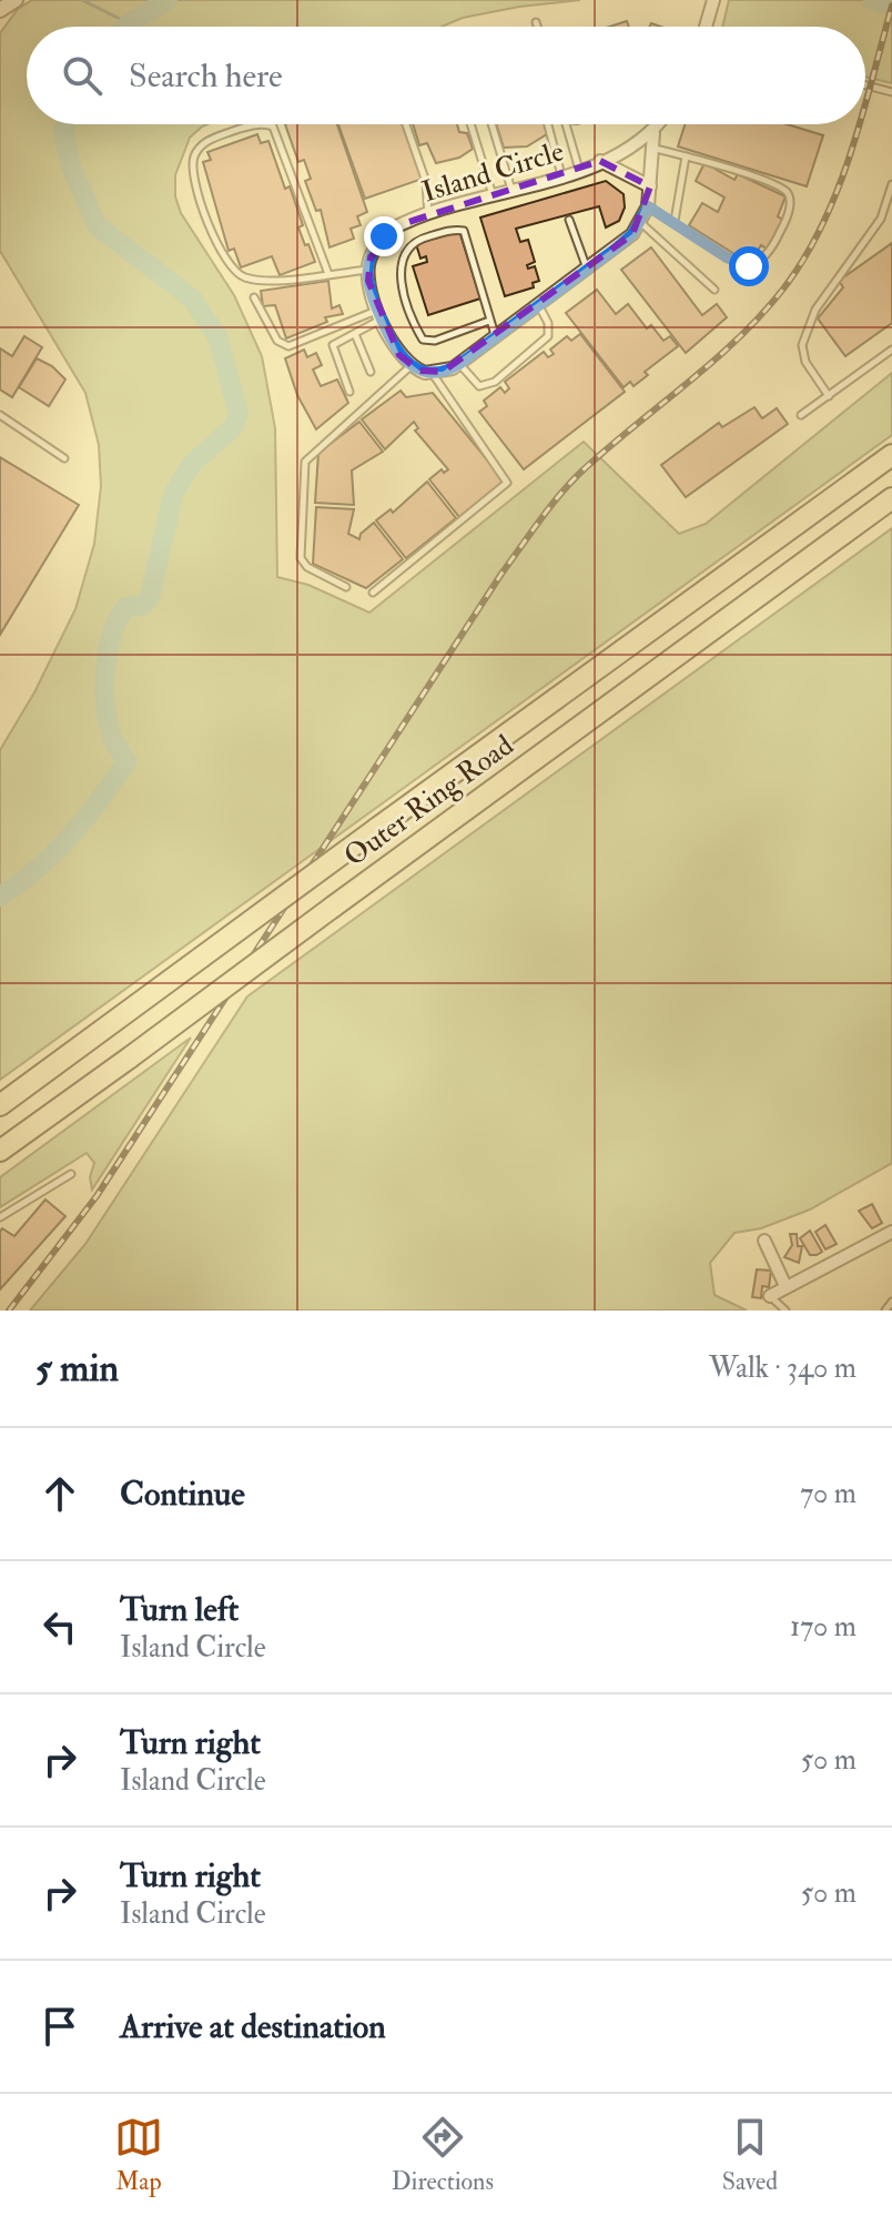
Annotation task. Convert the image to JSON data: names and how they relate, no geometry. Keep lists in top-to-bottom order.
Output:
{
  "streets": {
    "highway": ["Outer Ring Road"],
    "street": ["Island Circle"]
  },
  "page": {
    "search": "Search here",
    "heading": ["5 min", "Walk · 340 m"],
    "list": [
      ["Continue", "70 m"],
      ["Turn left", "Island Circle", "170 m"],
      ["Turn right", "Island Circle", "50 m"],
      ["Turn right", "Island Circle", "50 m"],
      "Arrive at destination"
    ],
    "nav": ["Map", "Directions", "Saved"]
  }
}
